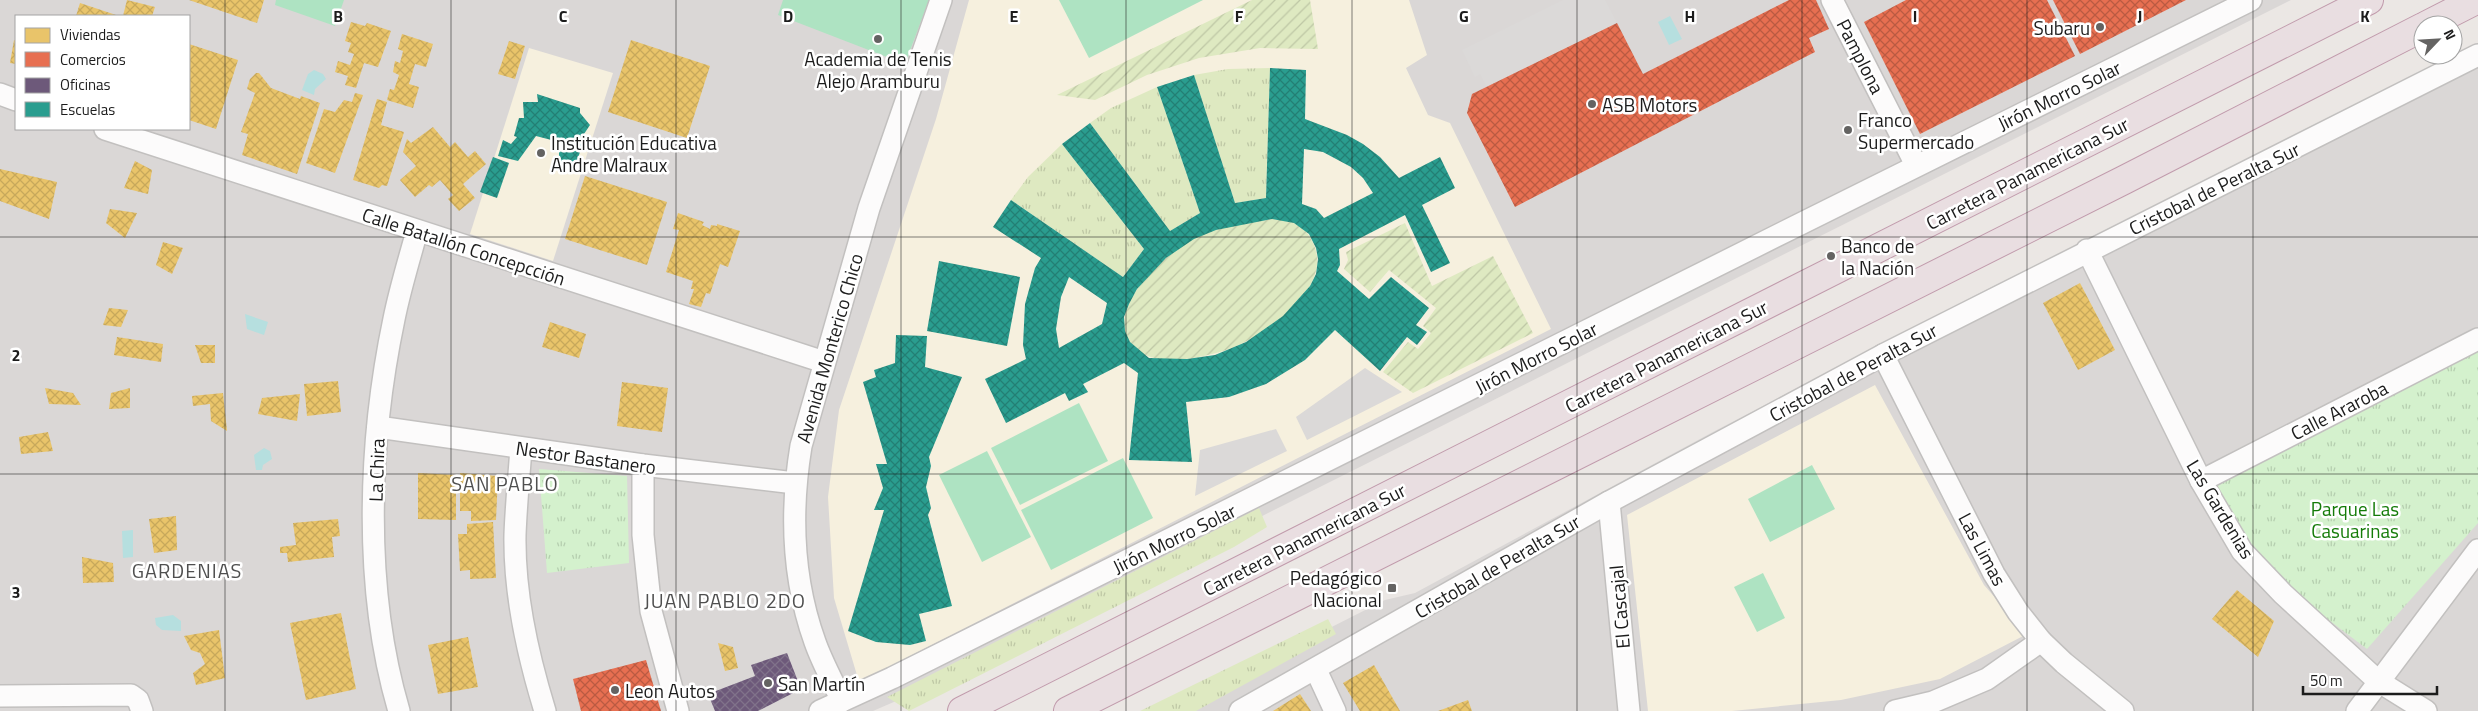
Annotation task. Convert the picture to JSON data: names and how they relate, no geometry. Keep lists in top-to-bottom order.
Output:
{
  "streets": {
    "highway": ["Carretera Panamericana Sur"],
    "street": [
      "Pamplona",
      "Jirón Morro Solar",
      "Cristobal de Peralta Sur",
      "Calle Batallón Concepcción",
      "Avenida Monterico Chico",
      "Calle Araroba",
      "Nestor Bastanero",
      "La Chira",
      "Las Gardenias",
      "Las Limas",
      "El Cascajal"
    ]
  },
  "crossings": [
    ["Pamplona", "Jirón Morro Solar"],
    ["Jirón Morro Solar", "Avenida Monterico Chico"],
    ["Cristobal de Peralta Sur", "Las Gardenias"],
    ["Cristobal de Peralta Sur", "Las Limas"],
    ["Cristobal de Peralta Sur", "El Cascajal"],
    ["Calle Batallón Concepcción", "Avenida Monterico Chico"],
    ["Calle Batallón Concepcción", "La Chira"],
    ["Avenida Monterico Chico", "Nestor Bastanero"],
    ["Calle Araroba", "Las Gardenias"],
    ["Nestor Bastanero", "La Chira"]
  ],
  "districts": ["SAN PABLO", "GARDENIAS", "JUAN PABLO 2DO"],
  "parks": ["Parque Las Casuarinas"],
  "places": {
    "other": [
      "Subaru",
      "Academia de Tenis Alejo Aramburu",
      "ASB Motors",
      "Franco Supermercado",
      "Institución Educativa Andre Malraux",
      "Banco de la Nación",
      "San Martín",
      "Leon Autos"
    ],
    "transit": ["Pedagógico Nacional"]
  },
  "legend": [
    "Viviendas",
    "Comercios",
    "Oficinas",
    "Escuelas"
  ],
  "scale_bar": "50 m",
  "north": "top right",
  "grid": {
    "columns": [
      "B",
      "C",
      "D",
      "E",
      "F",
      "G",
      "H",
      "I",
      "J",
      "K"
    ],
    "rows": ["2", "3"]
  }
}
